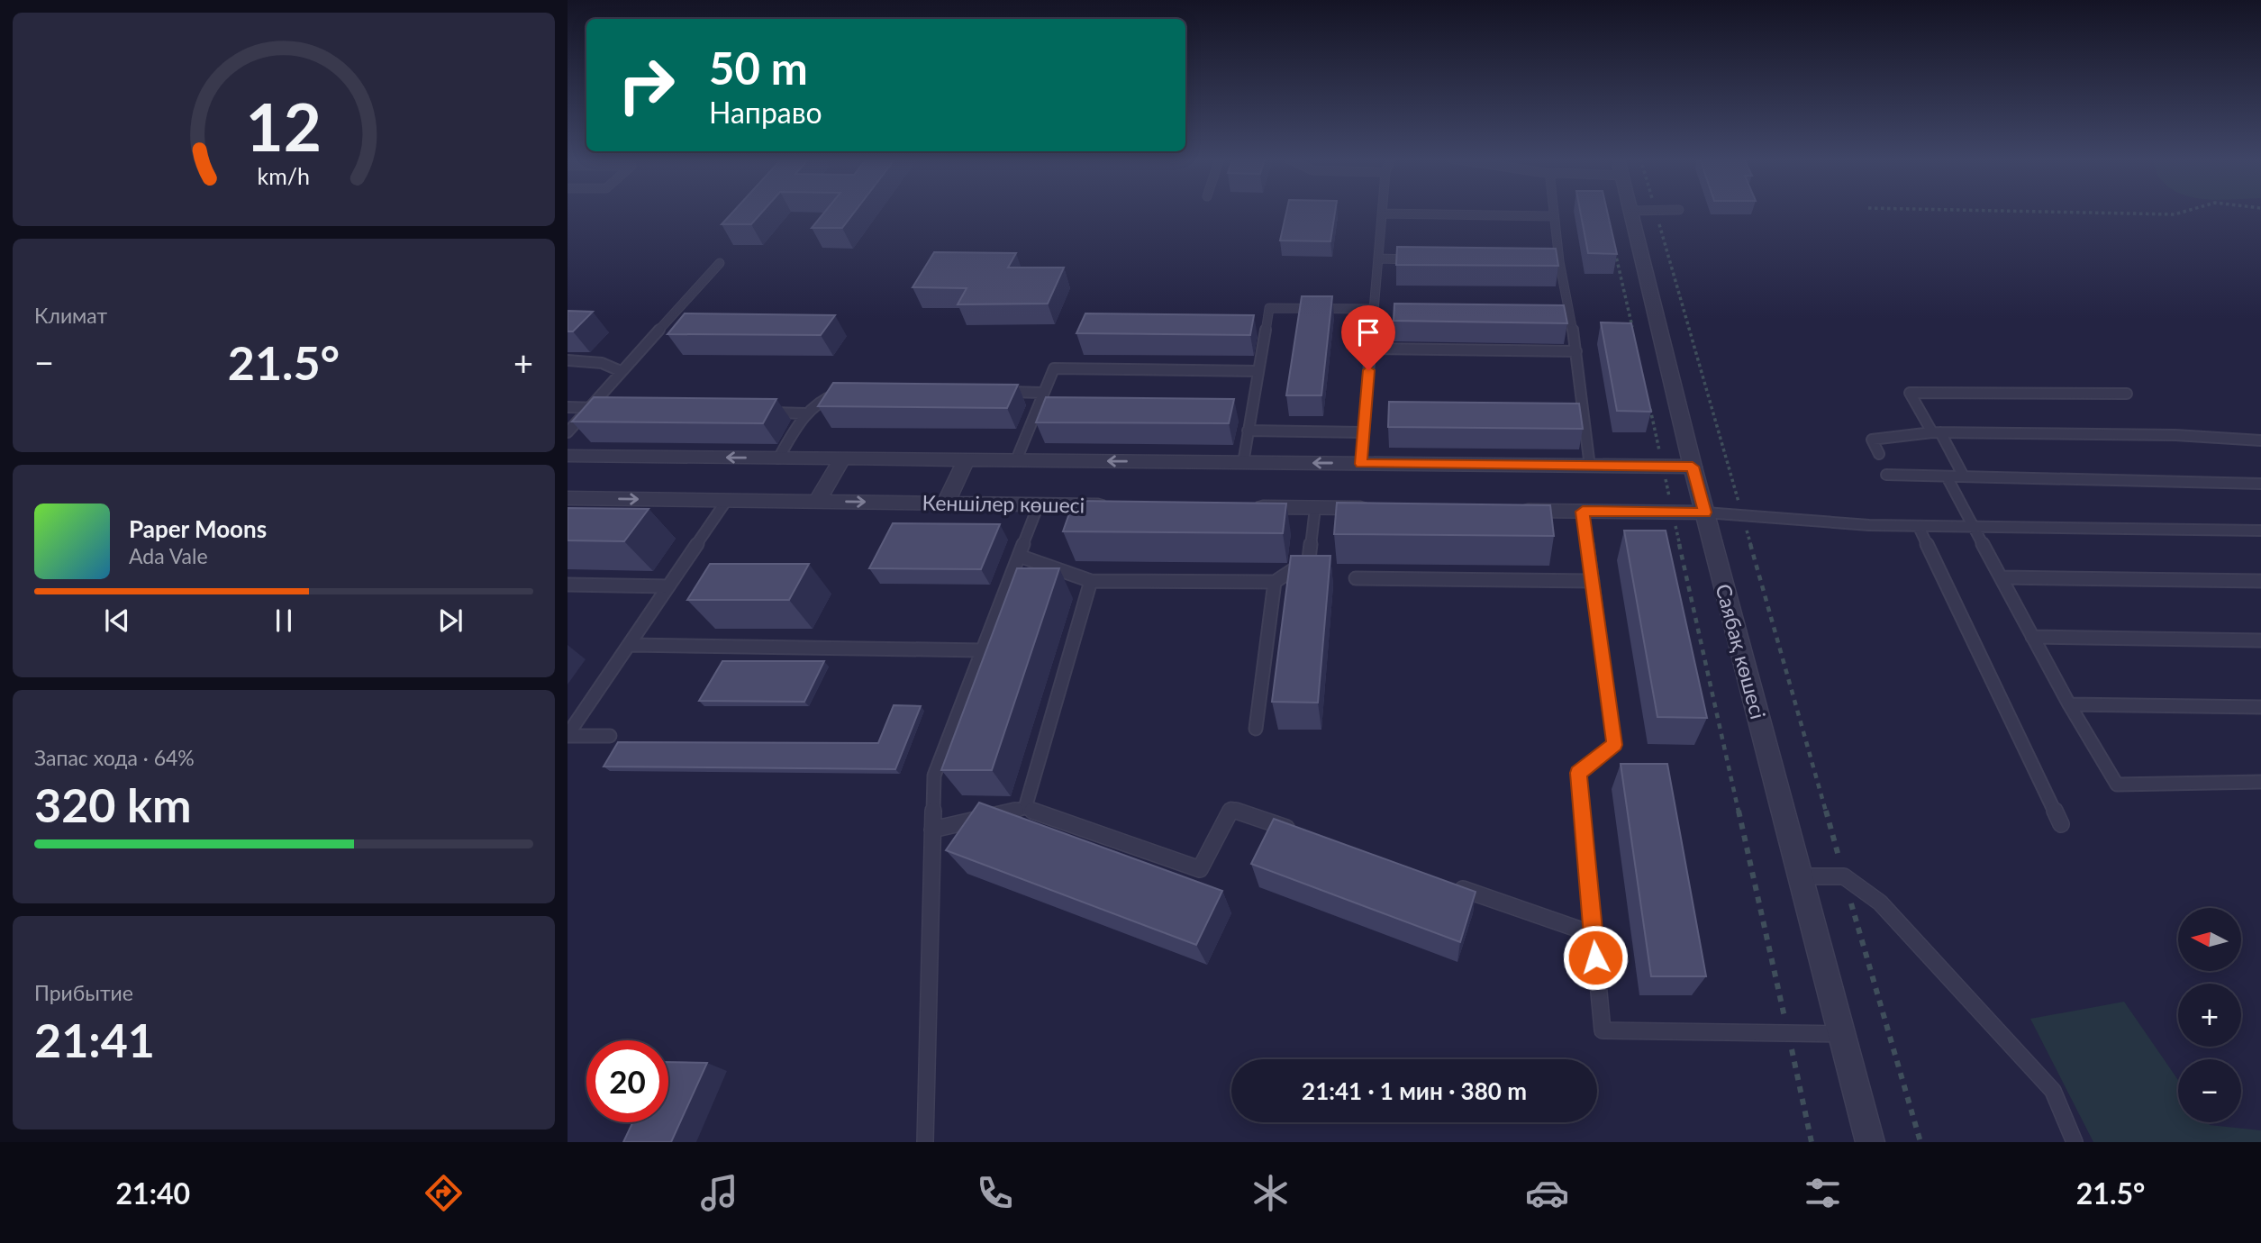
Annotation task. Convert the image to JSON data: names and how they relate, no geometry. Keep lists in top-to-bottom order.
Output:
{
  "streets": {
    "street": ["Кеншілер көшесі", "Саябақ көшесі"]
  },
  "crossings": [
    ["Кеншілер көшесі", "Саябақ көшесі"]
  ],
  "north": "left",
  "page": {
    "turn": ["50 m", "Направо"],
    "tile": [
      "Климат",
      ["Запас хода · 64%", "320 km"],
      ["Прибытие", "21:41"]
    ],
    "heat": ["−", "21.5°", "+"],
    "song": ["Paper Moons", "Ada Vale"],
    "map_buttons": ["+", "−"],
    "limit": "20",
    "trip": "21:41 · 1 мин · 380 m",
    "tabs": ["21:40", "21.5°"],
    "gauge": ["12", "km/h"]
  }
}
